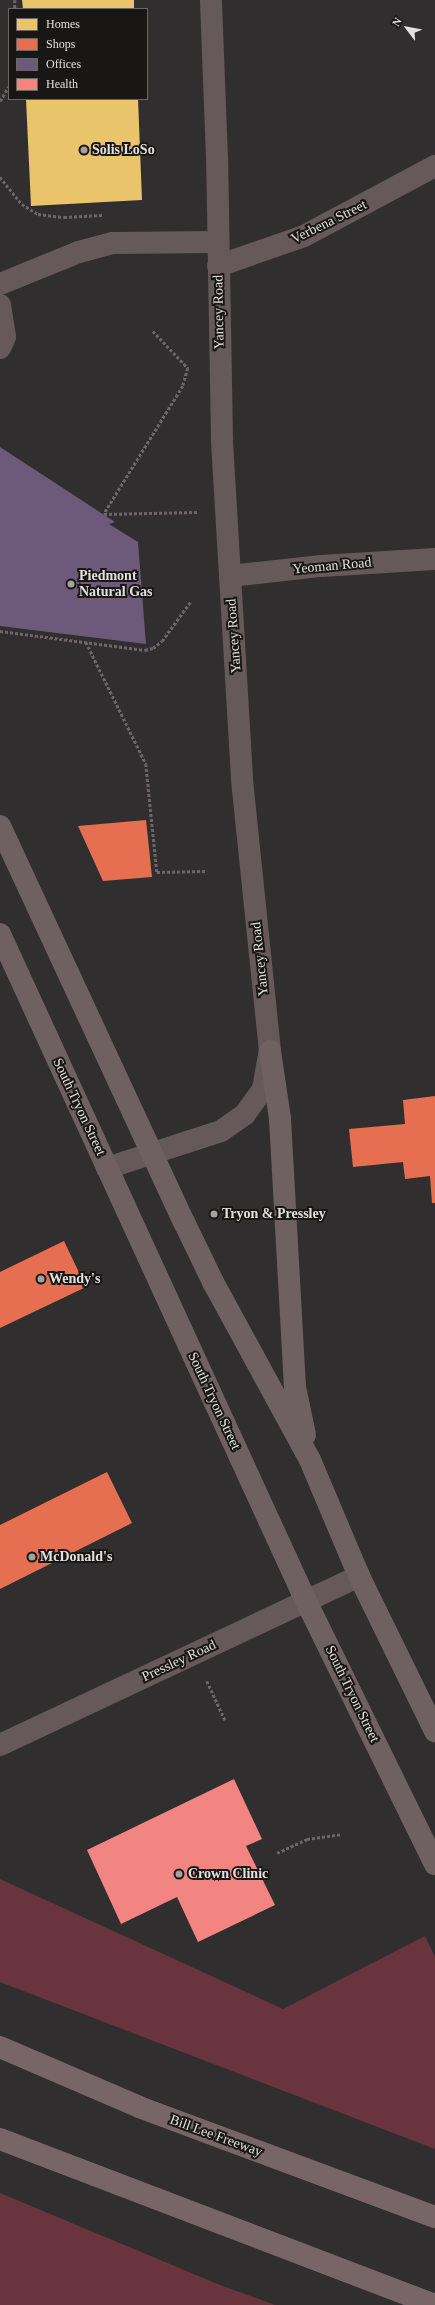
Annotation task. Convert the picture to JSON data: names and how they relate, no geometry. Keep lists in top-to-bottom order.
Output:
{
  "streets": {
    "highway": ["Bill Lee Freeway"],
    "main road": ["South Tryon Street"],
    "street": [
      "Verbena Street",
      "Yancey Road",
      "Yeoman Road",
      "Pressley Road"
    ]
  },
  "crossings": [
    ["Verbena Street", "Yancey Road"],
    ["Yancey Road", "Yeoman Road"],
    ["Yancey Road", "South Tryon Street"],
    ["South Tryon Street", "Pressley Road"]
  ],
  "places": [
    "Solis LoSo",
    "Piedmont Natural Gas",
    "Tryon & Pressley",
    "Wendy's",
    "McDonald's",
    "Crown Clinic"
  ],
  "legend": [
    "Homes",
    "Shops",
    "Offices",
    "Health"
  ],
  "north": "top left"
}
